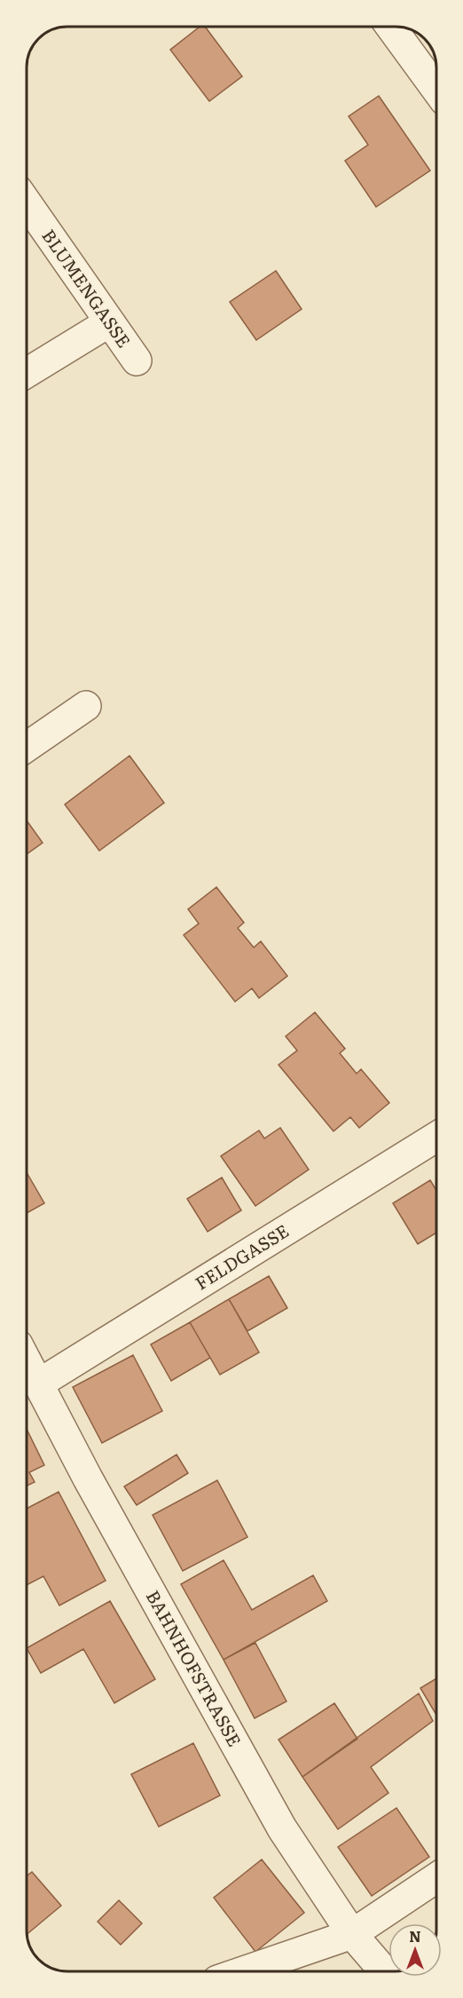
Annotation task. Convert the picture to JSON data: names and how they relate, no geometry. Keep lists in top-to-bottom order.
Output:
{
  "streets": {
    "street": ["BLUMENGASSE", "FELDGASSE", "BAHNHOFSTRASSE"]
  },
  "crossings": [
    ["FELDGASSE", "BAHNHOFSTRASSE"]
  ],
  "north": "top"
}
